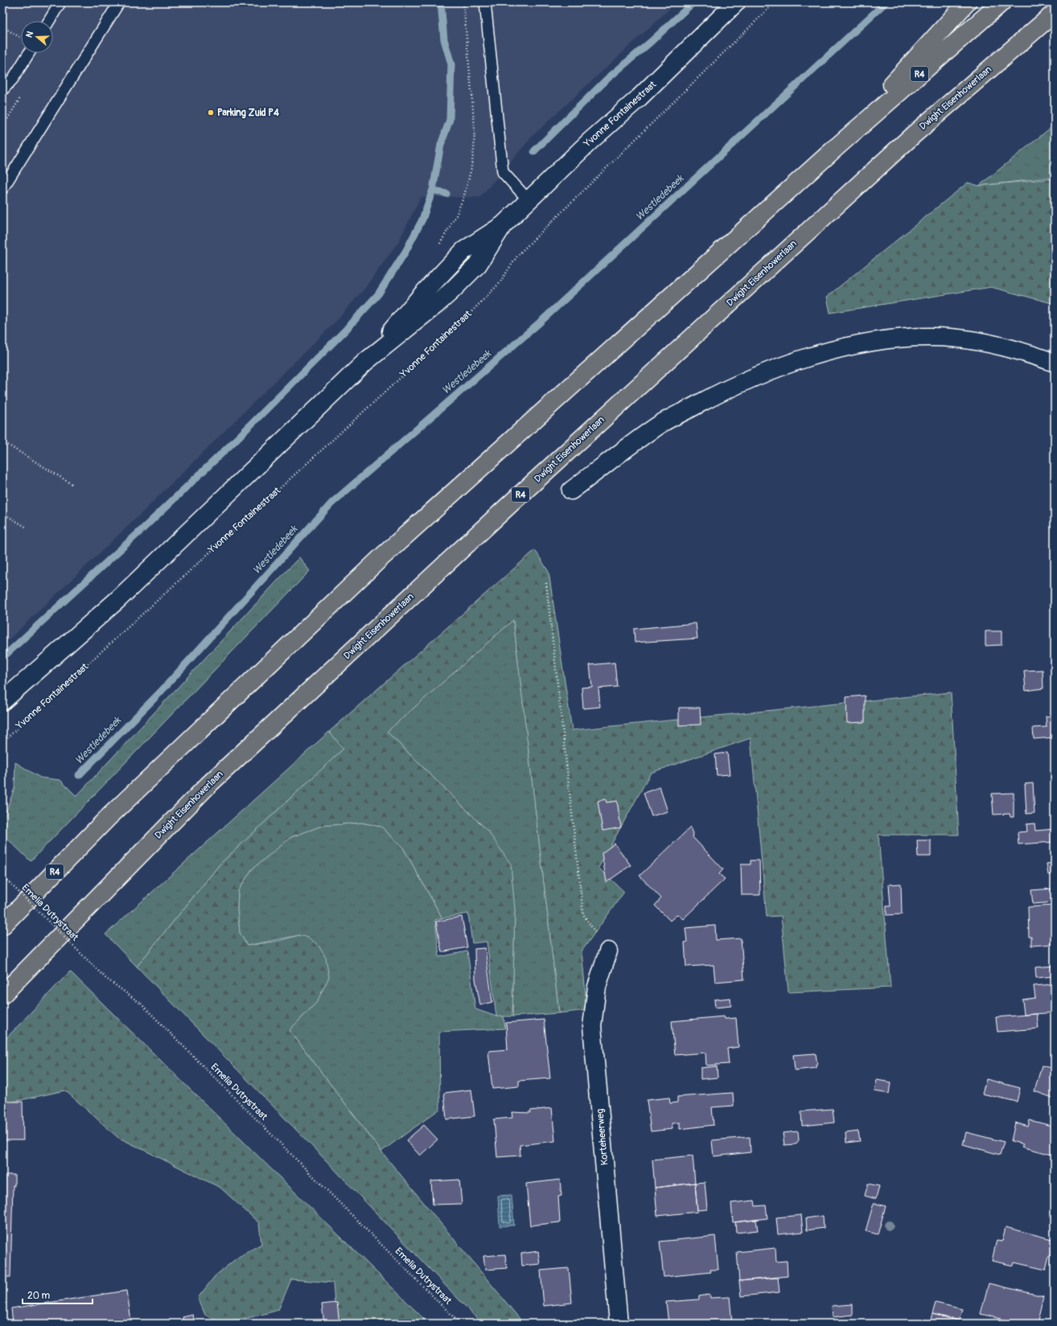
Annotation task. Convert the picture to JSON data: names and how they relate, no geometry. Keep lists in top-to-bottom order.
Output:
{
  "streets": {
    "highway": ["R4", "Dwight Eisenhowerlaan"],
    "street": ["Yvonne Fontainestraat", "Korteheerweg"],
    "path": ["Emelia Dutrystraat"]
  },
  "water": ["Westledebeek"],
  "places": ["Parking Zuid P4"],
  "scale_bar": "20 m",
  "north": "left"
}
